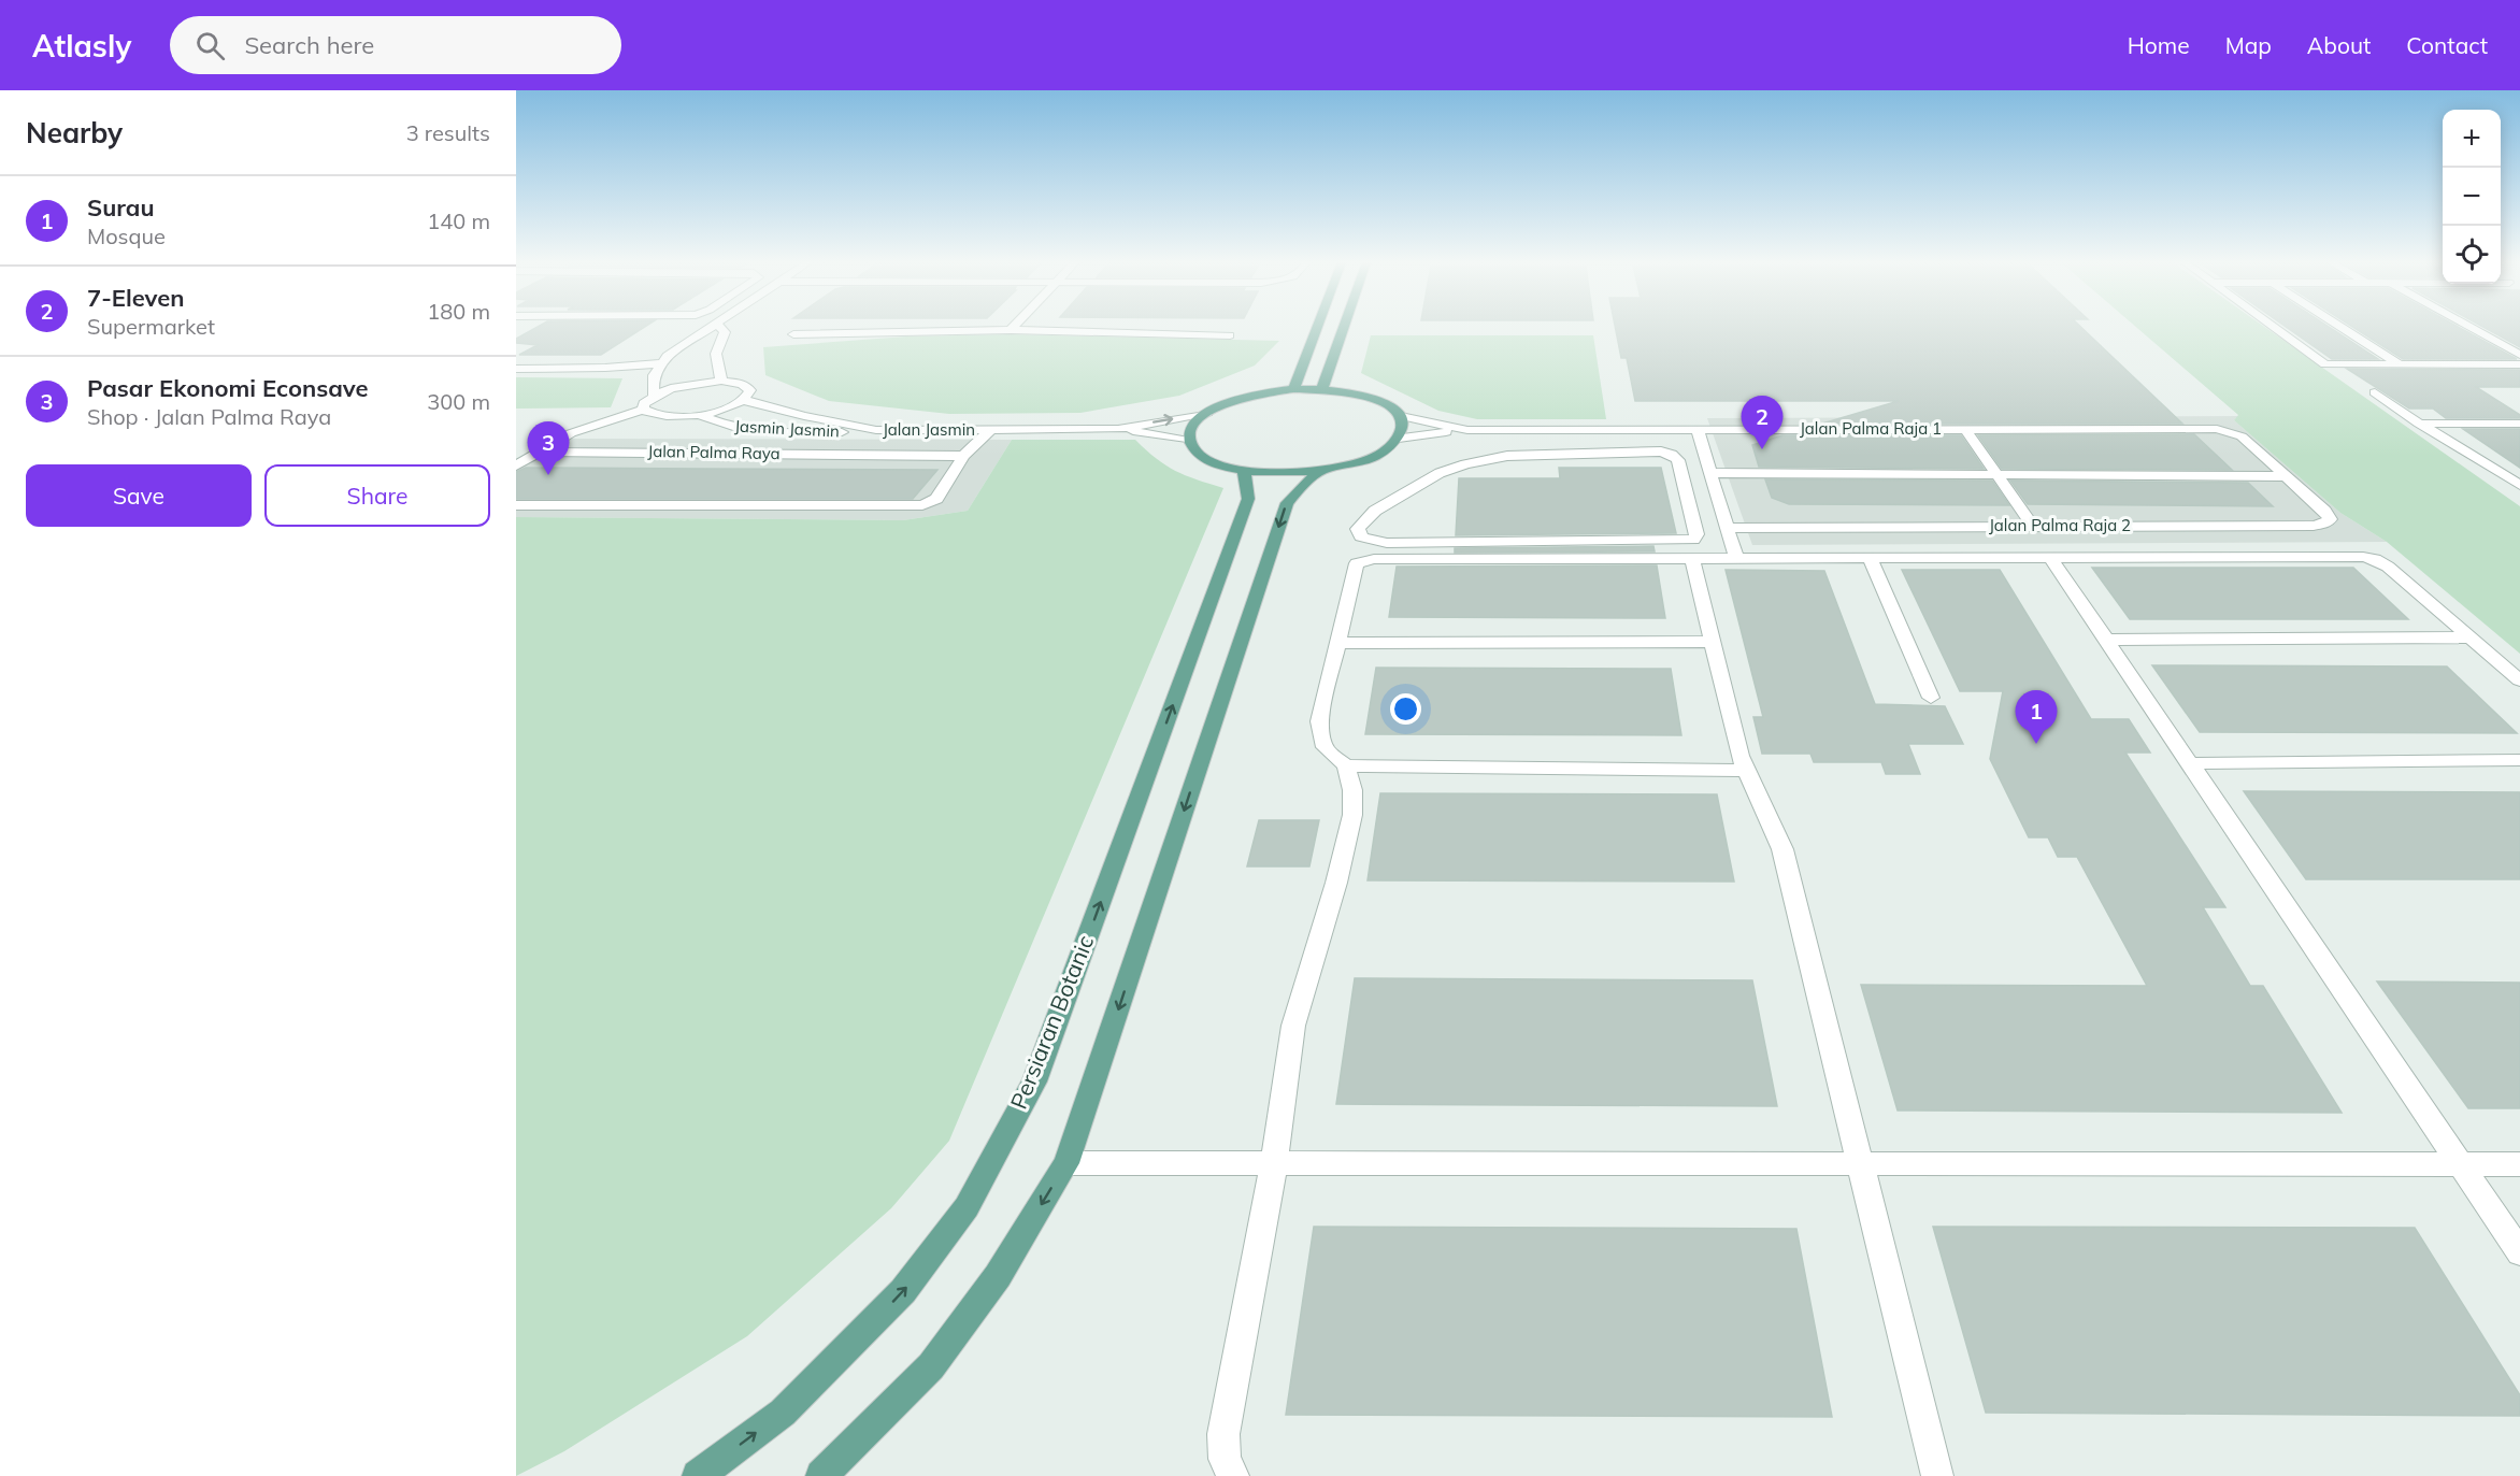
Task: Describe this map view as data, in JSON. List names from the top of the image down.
{
  "streets": {
    "main road": ["Persiaran Botanic"],
    "street": [
      "Jasmin Jasmin",
      "Jalan Palma Raja 1",
      "Jalan Jasmin",
      "Jalan Palma Raya",
      "Jalan Palma Raja 2"
    ]
  },
  "crossings": [
    ["Jasmin Jasmin", "Jalan Jasmin"],
    ["Jalan Palma Raja 1", "Jalan Palma Raja 2"]
  ],
  "page": {
    "header": "Atlasly",
    "search": "Search here",
    "nav": [
      "Home",
      "Map",
      "About",
      "Contact"
    ],
    "heading": ["Nearby", "3 results"],
    "map_buttons": ["+", "−"],
    "list": [
      {
        "mark": "1",
        "name": "Surau",
        "note": "Mosque",
        "value": "140 m"
      },
      {
        "mark": "2",
        "name": "7-Eleven",
        "note": "Supermarket",
        "value": "180 m"
      },
      {
        "mark": "3",
        "name": "Pasar Ekonomi Econsave",
        "note": "Shop · Jalan Palma Raya",
        "value": "300 m"
      }
    ],
    "pins": ["2", "3", "1"],
    "buttons": ["Save", "Share"]
  }
}
